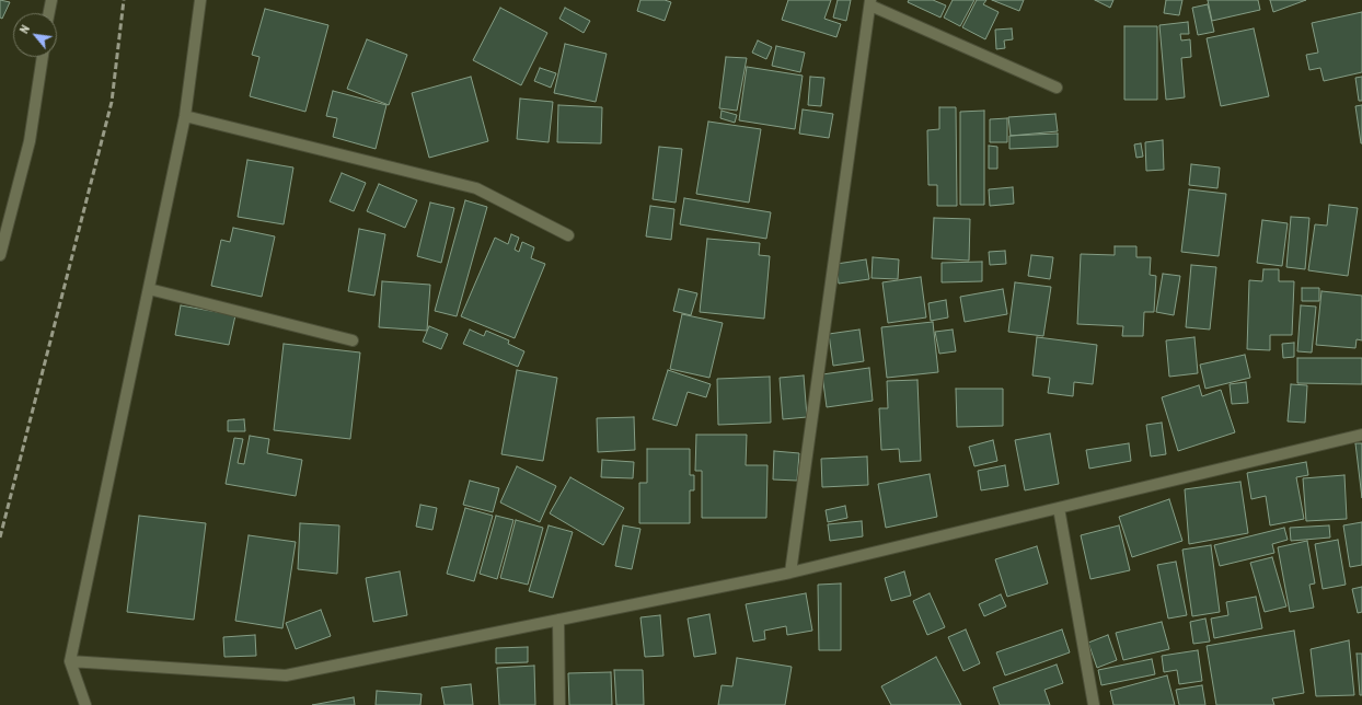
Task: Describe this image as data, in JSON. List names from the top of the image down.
{
  "north": "top left"
}
